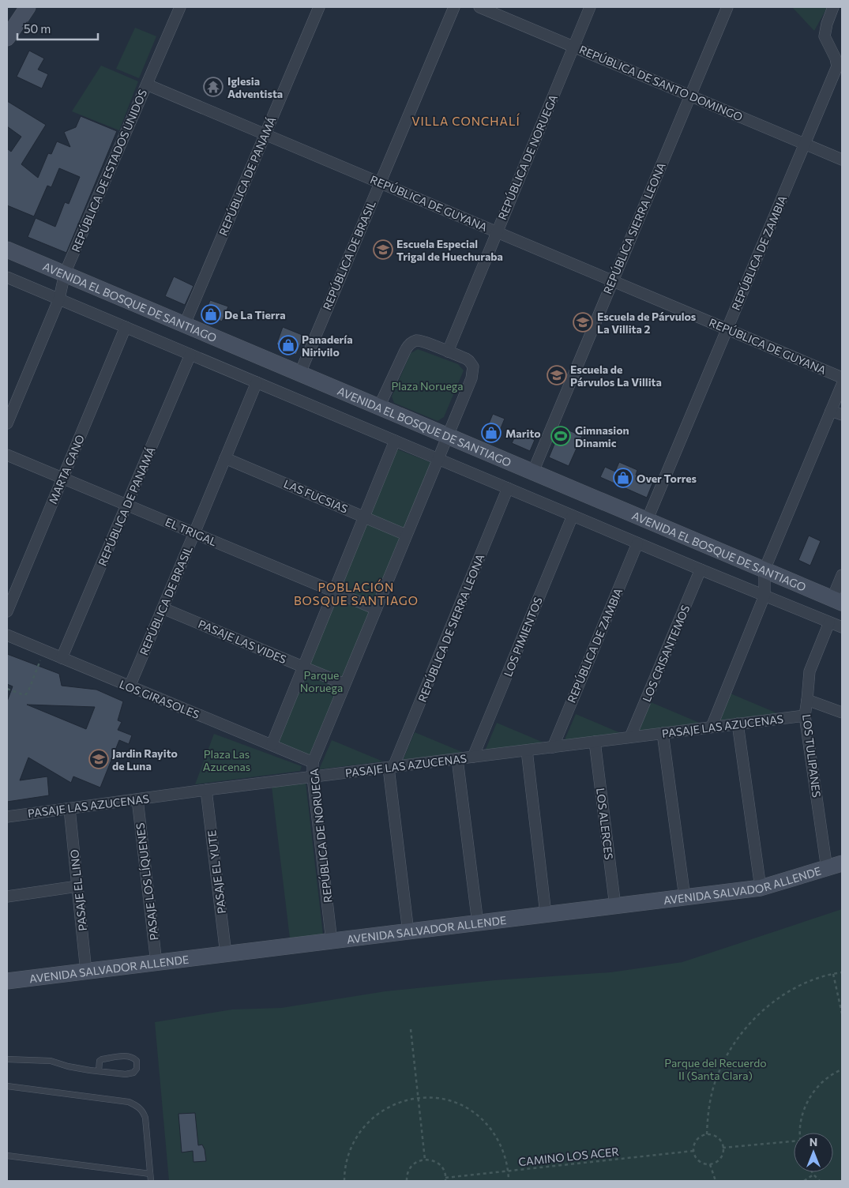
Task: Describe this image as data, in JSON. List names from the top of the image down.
{
  "streets": {
    "main road": ["AVENIDA EL BOSQUE DE SANTIAGO", "AVENIDA SALVADOR ALLENDE"],
    "street": [
      "REPÚBLICA DE SANTO DOMINGO",
      "REPÚBLICA DE NORUEGA",
      "REPÚBLICA DE ESTADOS UNIDOS",
      "REPÚBLICA DE PANAMÁ",
      "REPÚBLICA DE GUYANA",
      "REPÚBLICA SIERRA LEONA",
      "REPÚBLICA DE ZAMBIA",
      "REPÚBLICA DE BRASIL",
      "MARTA CANO",
      "LAS FUCSIAS",
      "EL TRIGAL",
      "REPÚBLICA DE SIERRA LEONA",
      "LOS PIMIENTOS",
      "PASAJE LAS VIDES",
      "LOS CRISANTEMOS",
      "LOS GIRASOLES",
      "PASAJE LAS AZUCENAS",
      "LOS TULIPANES",
      "LOS ALERCES",
      "PASAJE EL YUTE",
      "PASAJE LOS LÍQUENES",
      "PASAJE EL LINO"
    ],
    "path": ["CAMINO LOS ACER"]
  },
  "crossings": [
    ["REPÚBLICA DE SANTO DOMINGO", "REPÚBLICA DE NORUEGA"],
    ["REPÚBLICA DE SANTO DOMINGO", "REPÚBLICA SIERRA LEONA"],
    ["REPÚBLICA DE SANTO DOMINGO", "REPÚBLICA DE ZAMBIA"],
    ["REPÚBLICA DE NORUEGA", "REPÚBLICA DE GUYANA"],
    ["REPÚBLICA DE NORUEGA", "AVENIDA EL BOSQUE DE SANTIAGO"],
    ["REPÚBLICA DE NORUEGA", "LAS FUCSIAS"],
    ["REPÚBLICA DE NORUEGA", "EL TRIGAL"],
    ["REPÚBLICA DE NORUEGA", "PASAJE LAS VIDES"],
    ["REPÚBLICA DE NORUEGA", "LOS GIRASOLES"],
    ["REPÚBLICA DE NORUEGA", "PASAJE LAS AZUCENAS"],
    ["REPÚBLICA DE NORUEGA", "AVENIDA SALVADOR ALLENDE"],
    ["REPÚBLICA DE ESTADOS UNIDOS", "REPÚBLICA DE GUYANA"],
    ["REPÚBLICA DE ESTADOS UNIDOS", "AVENIDA EL BOSQUE DE SANTIAGO"],
    ["REPÚBLICA DE PANAMÁ", "REPÚBLICA DE GUYANA"],
    ["REPÚBLICA DE PANAMÁ", "AVENIDA EL BOSQUE DE SANTIAGO"],
    ["REPÚBLICA DE PANAMÁ", "EL TRIGAL"],
    ["REPÚBLICA DE PANAMÁ", "LOS GIRASOLES"],
    ["REPÚBLICA DE GUYANA", "REPÚBLICA SIERRA LEONA"],
    ["REPÚBLICA DE GUYANA", "REPÚBLICA DE ZAMBIA"],
    ["REPÚBLICA DE GUYANA", "REPÚBLICA DE BRASIL"],
    ["REPÚBLICA SIERRA LEONA", "AVENIDA EL BOSQUE DE SANTIAGO"],
    ["REPÚBLICA DE ZAMBIA", "AVENIDA EL BOSQUE DE SANTIAGO"],
    ["REPÚBLICA DE ZAMBIA", "PASAJE LAS AZUCENAS"],
    ["REPÚBLICA DE BRASIL", "AVENIDA EL BOSQUE DE SANTIAGO"],
    ["REPÚBLICA DE BRASIL", "LAS FUCSIAS"],
    ["REPÚBLICA DE BRASIL", "EL TRIGAL"],
    ["REPÚBLICA DE BRASIL", "PASAJE LAS VIDES"],
    ["REPÚBLICA DE BRASIL", "LOS GIRASOLES"],
    ["MARTA CANO", "EL TRIGAL"],
    ["REPÚBLICA DE SIERRA LEONA", "PASAJE LAS AZUCENAS"],
    ["REPÚBLICA DE SIERRA LEONA", "AVENIDA SALVADOR ALLENDE"],
    ["LOS PIMIENTOS", "PASAJE LAS AZUCENAS"],
    ["LOS CRISANTEMOS", "PASAJE LAS AZUCENAS"],
    ["PASAJE LAS AZUCENAS", "LOS TULIPANES"],
    ["PASAJE LAS AZUCENAS", "LOS ALERCES"],
    ["PASAJE LAS AZUCENAS", "PASAJE EL YUTE"],
    ["PASAJE LAS AZUCENAS", "PASAJE LOS LÍQUENES"],
    ["PASAJE LAS AZUCENAS", "PASAJE EL LINO"],
    ["LOS TULIPANES", "AVENIDA SALVADOR ALLENDE"],
    ["LOS ALERCES", "AVENIDA SALVADOR ALLENDE"],
    ["PASAJE EL YUTE", "AVENIDA SALVADOR ALLENDE"],
    ["PASAJE LOS LÍQUENES", "AVENIDA SALVADOR ALLENDE"],
    ["AVENIDA SALVADOR ALLENDE", "PASAJE EL LINO"]
  ],
  "districts": ["VILLA CONCHALÍ", "POBLACIÓN BOSQUE SANTIAGO"],
  "parks": [
    "Plaza Noruega",
    "Parque Noruega",
    "Plaza Las Azucenas",
    "Parque del Recuerdo II (Santa Clara)"
  ],
  "places": {
    "temple": ["Iglesia Adventista"],
    "school or university": [
      "Escuela Especial Trigal de Huechuraba",
      "Escuela de Párvulos La Villita 2",
      "Escuela de Párvulos La Villita",
      "Jardin Rayito de Luna"
    ],
    "shop": [
      "De La Tierra",
      "Panadería Nirivilo",
      "Marito",
      "Over Torres"
    ],
    "sports": ["Gimnasion Dinamic"]
  },
  "scale_bar": "50 m",
  "north": "top"
}
